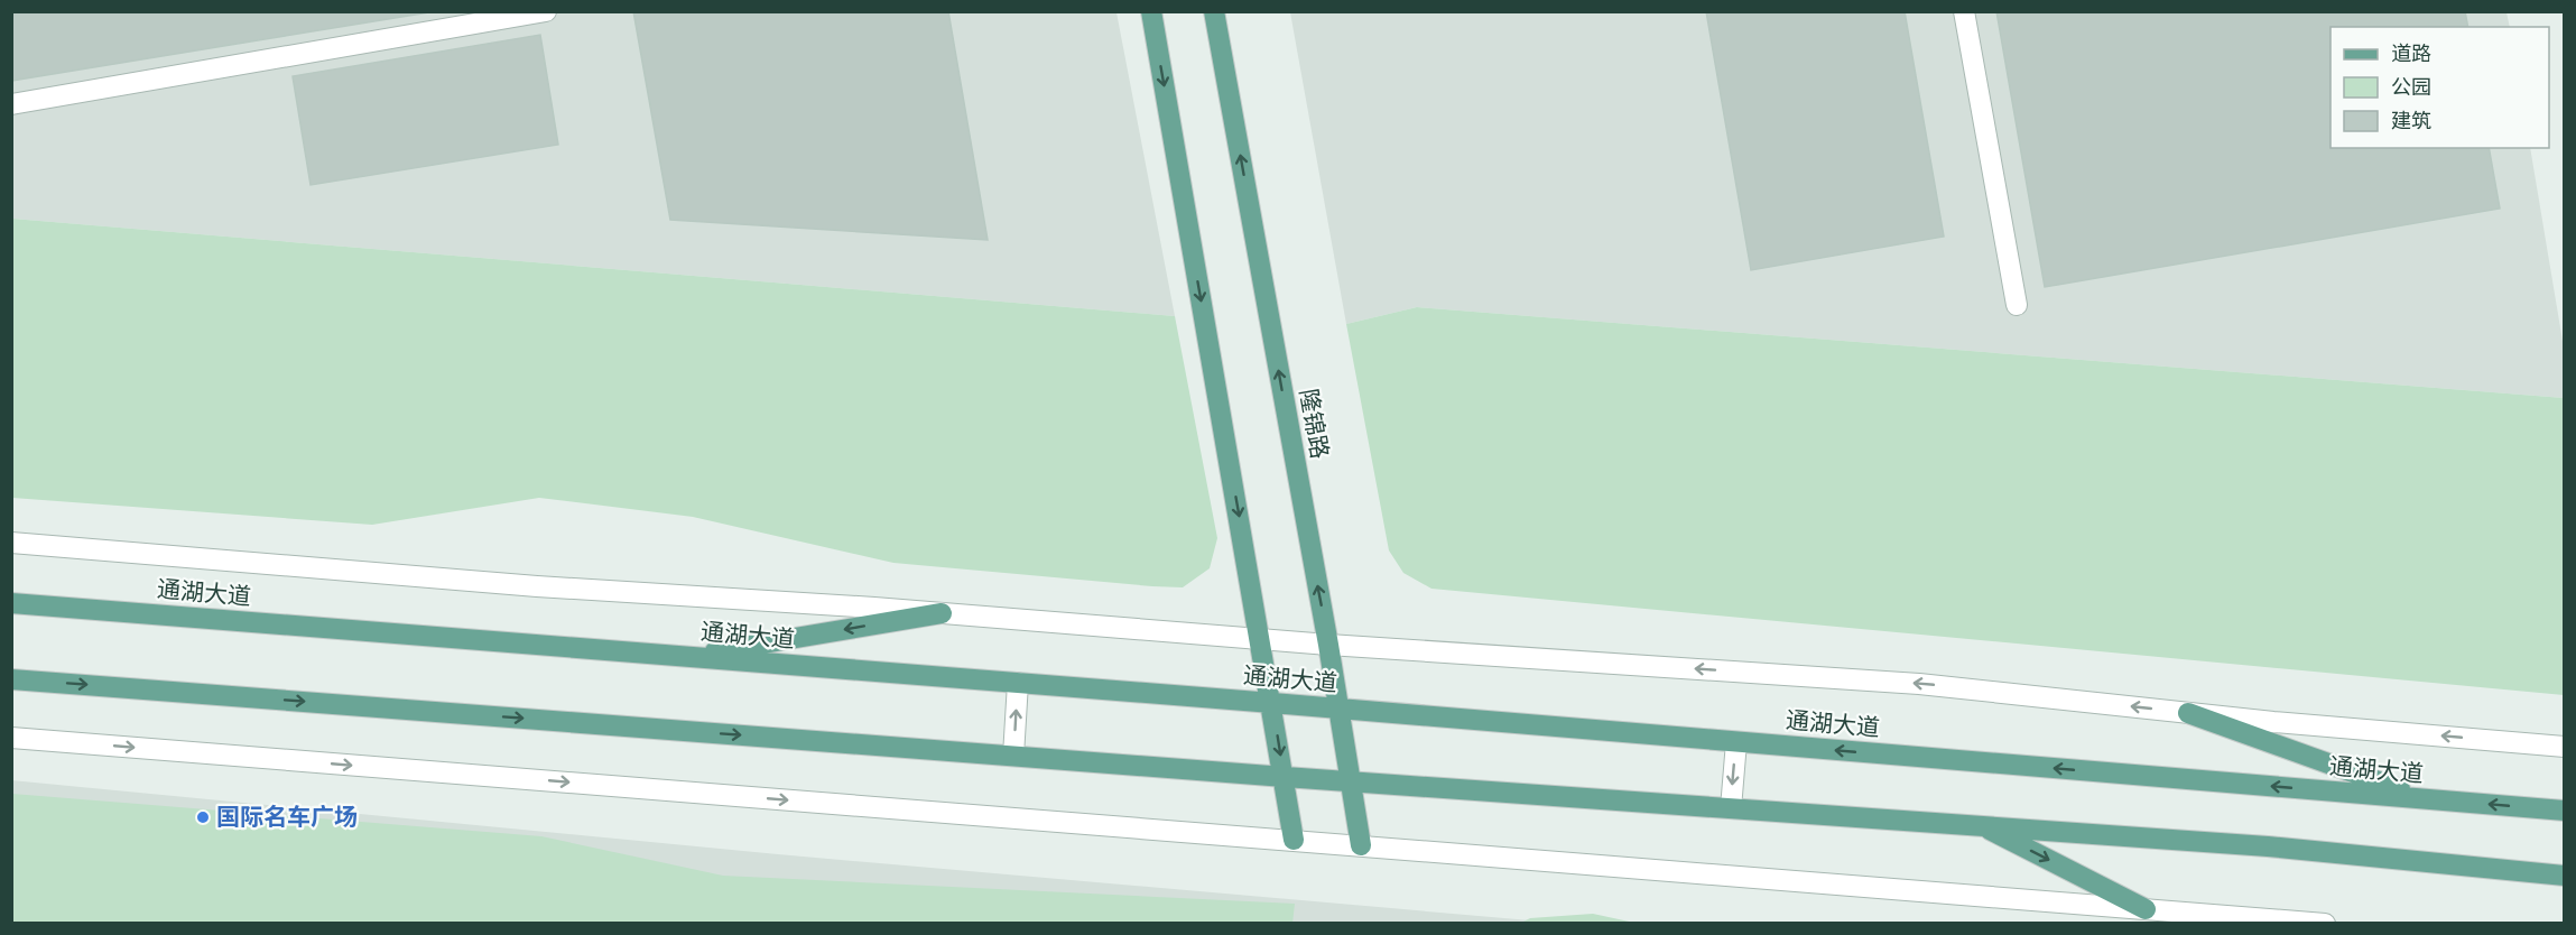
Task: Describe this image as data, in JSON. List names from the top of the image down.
{
  "streets": {
    "main road": ["隆锦路", "通湖大道"]
  },
  "crossings": [
    ["隆锦路", "通湖大道"]
  ],
  "places": ["国际名车广场"],
  "legend": ["道路", "公园", "建筑"]
}
